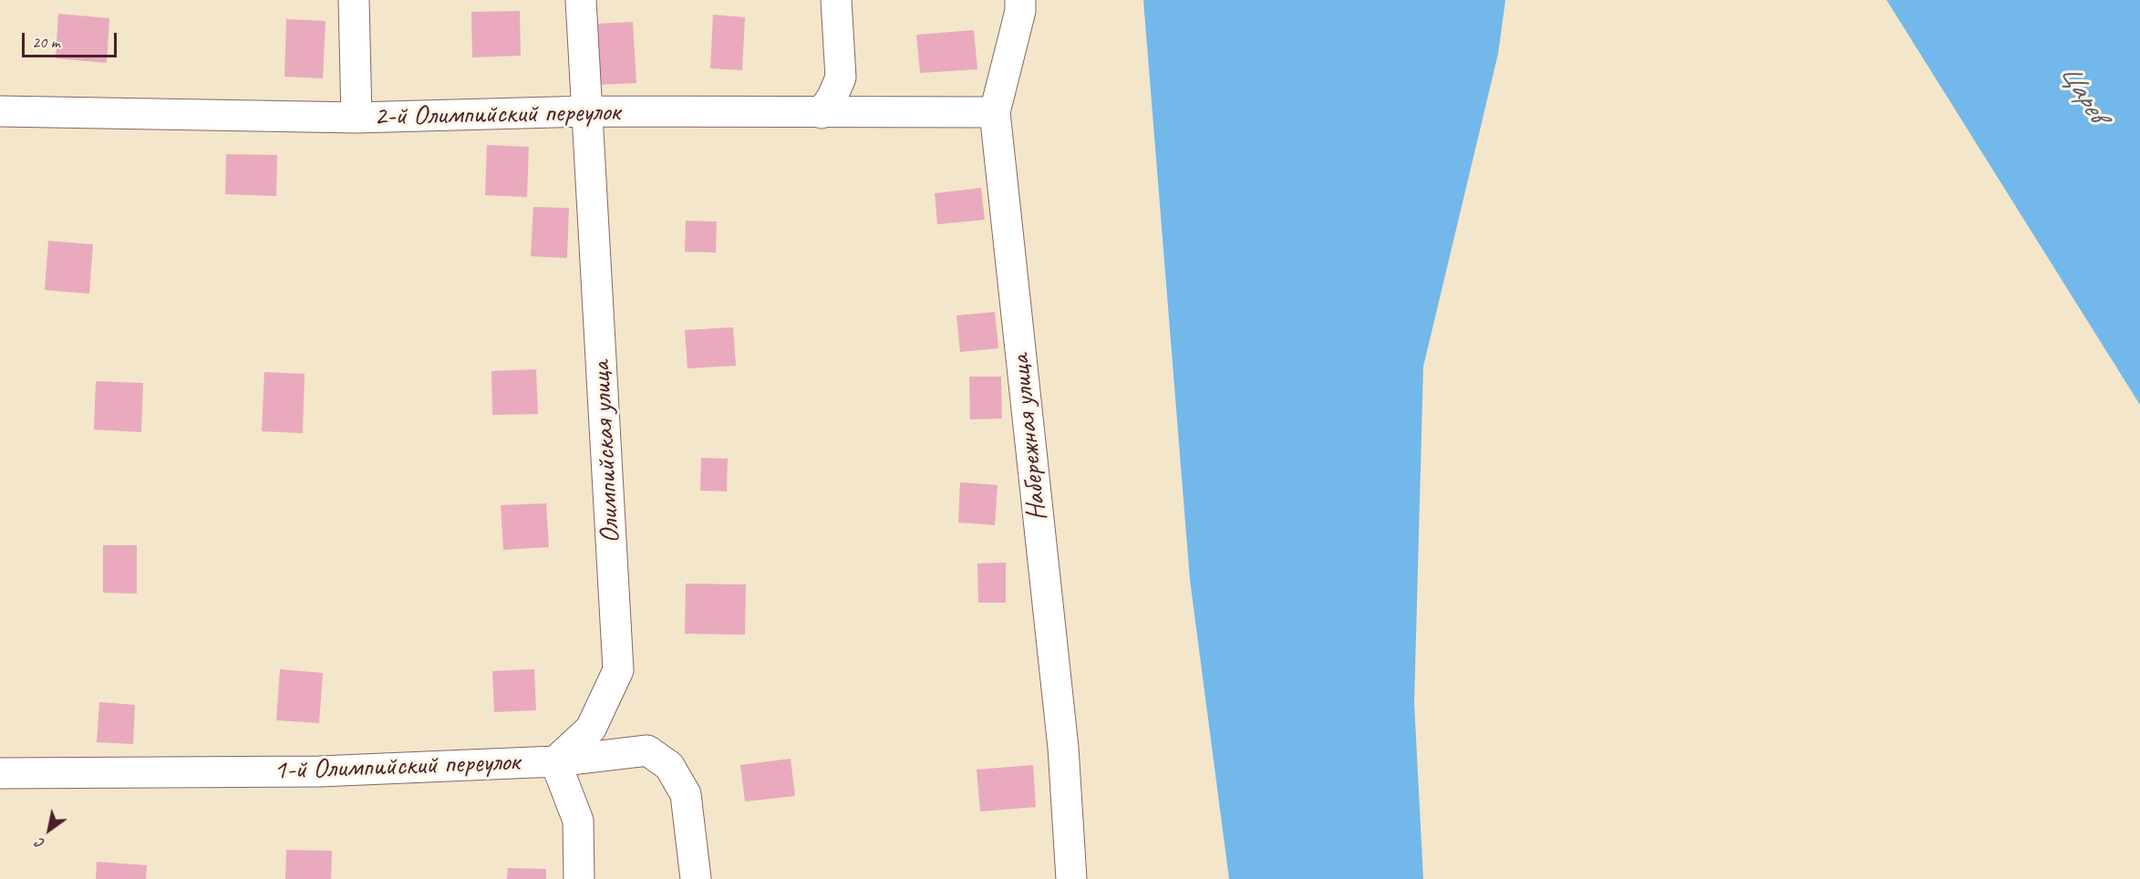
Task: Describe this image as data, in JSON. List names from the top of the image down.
{
  "streets": {
    "street": [
      "2-й Олимпийский переулок",
      "Набережная улица",
      "Олимпийская улица",
      "1-й Олимпийский переулок"
    ]
  },
  "crossings": [
    ["2-й Олимпийский переулок", "Набережная улица"],
    ["2-й Олимпийский переулок", "Олимпийская улица"],
    ["Олимпийская улица", "1-й Олимпийский переулок"]
  ],
  "water": ["Царев"],
  "scale_bar": "20 m",
  "north": "bottom left"
}
